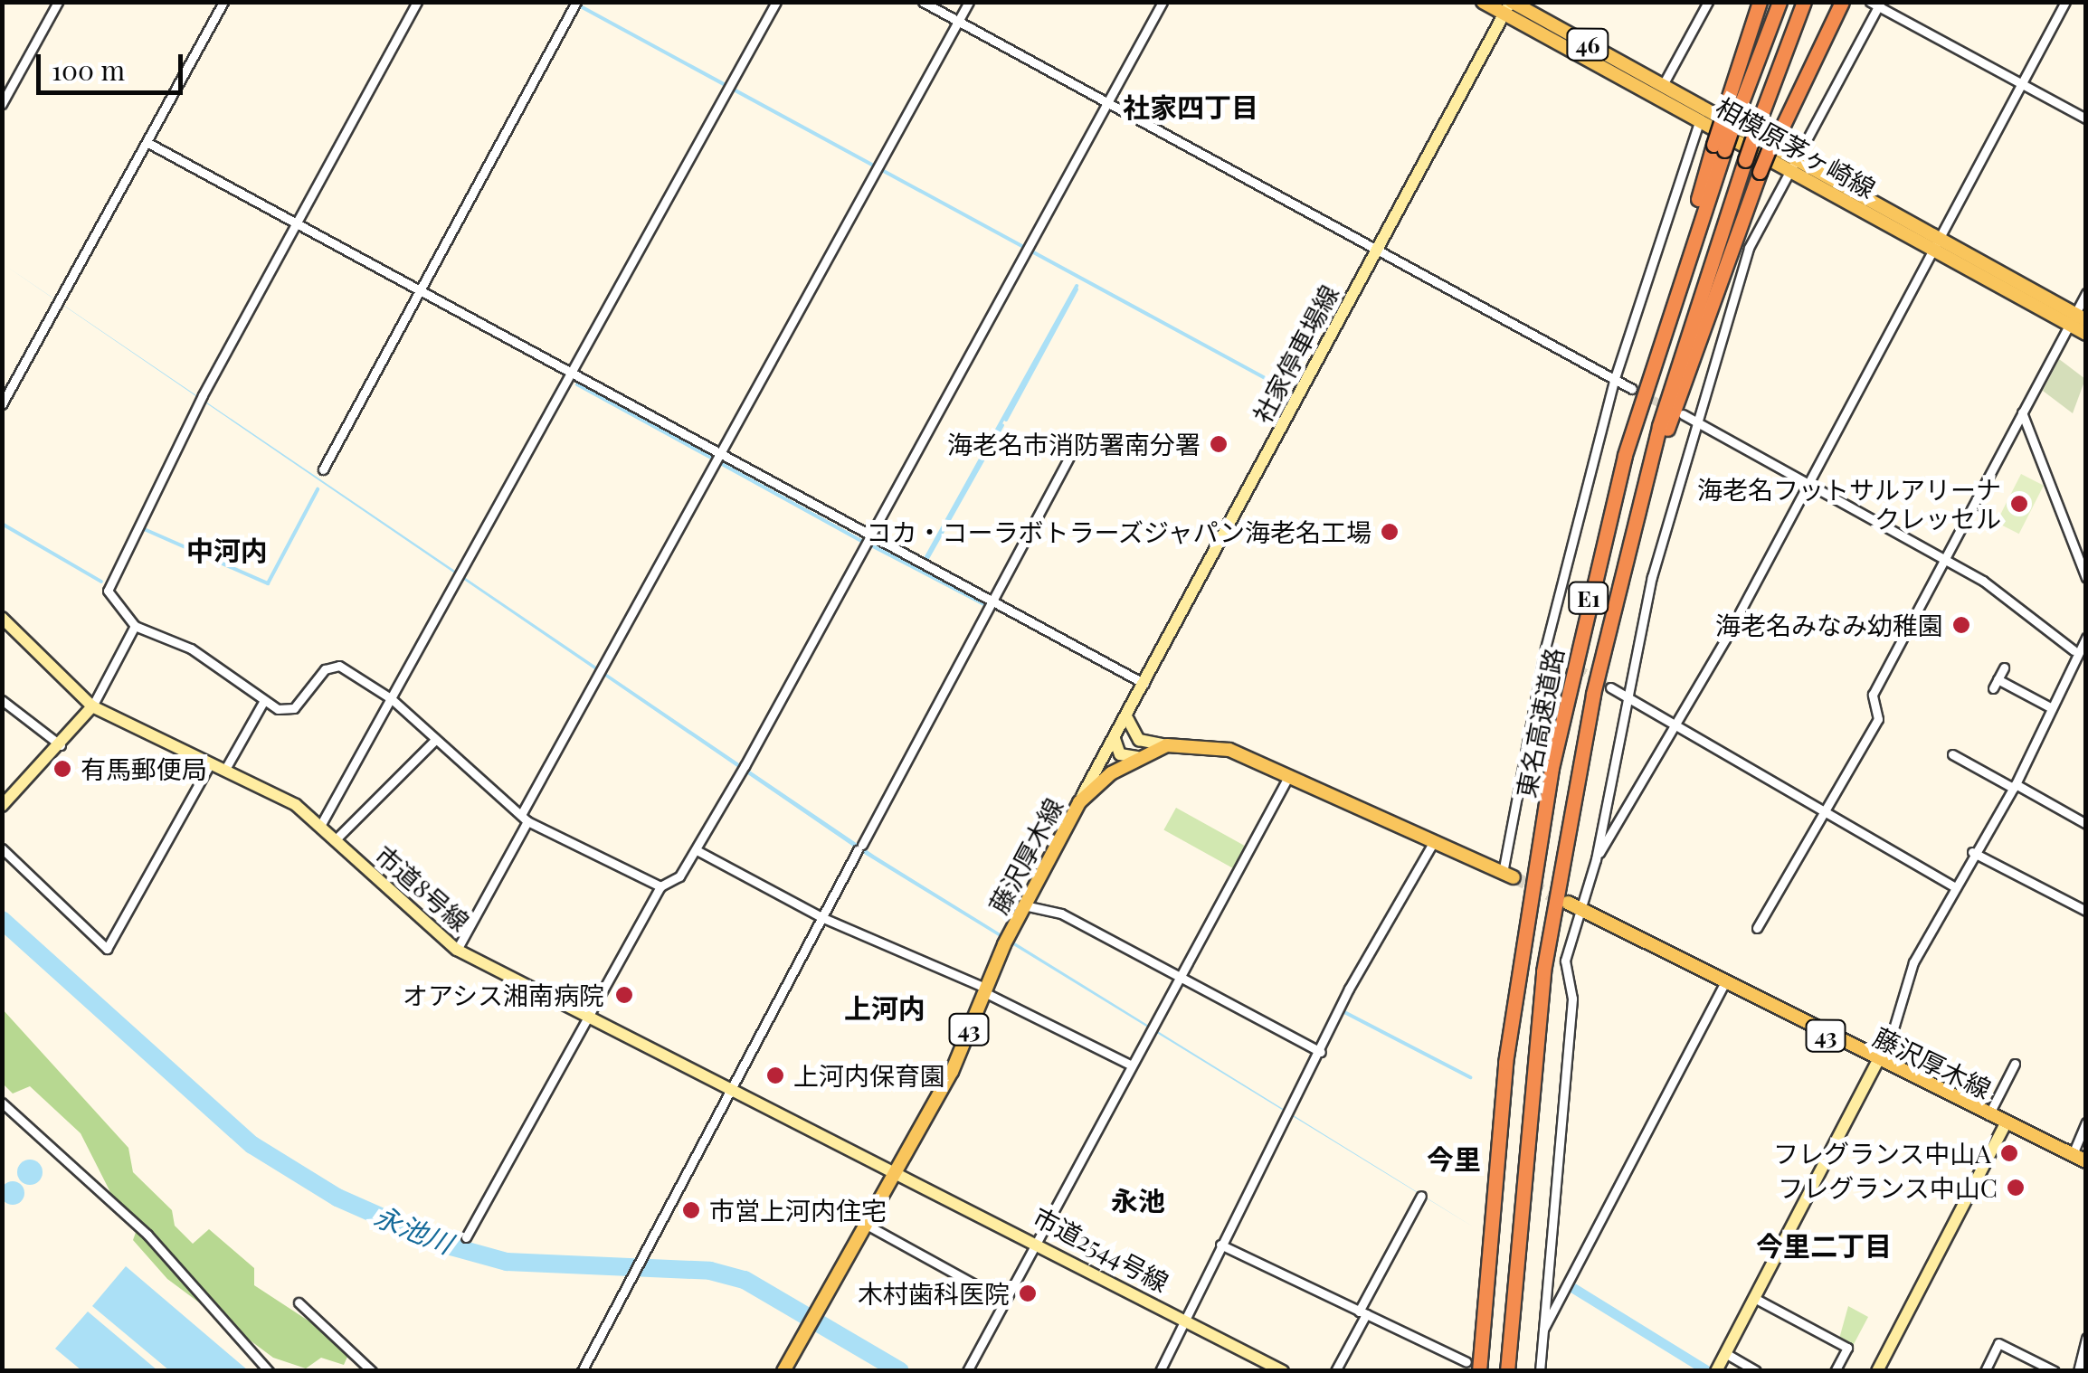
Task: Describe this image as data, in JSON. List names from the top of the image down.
{
  "streets": {
    "highway": ["E1", "東名高速道路"],
    "main road": [
      "46",
      "相模原茅ヶ崎線",
      "藤沢厚木線",
      "43"
    ],
    "street": ["社家停車場線", "市道8号線", "市道2544号線"]
  },
  "crossings": [
    ["相模原茅ヶ崎線", "社家停車場線"],
    ["社家停車場線", "藤沢厚木線"],
    ["東名高速道路", "藤沢厚木線"],
    ["藤沢厚木線", "市道8号線"],
    ["藤沢厚木線", "市道2544号線"],
    ["市道8号線", "市道2544号線"]
  ],
  "districts": [
    "社家四丁目",
    "中河内",
    "上河内",
    "今里",
    "永池",
    "今里二丁目"
  ],
  "water": ["永池川"],
  "places": [
    "海老名市消防署南分署",
    "海老名フットサルアリーナ クレッセル",
    "コカ・コーラボトラーズジャパン海老名工場",
    "海老名みなみ幼稚園",
    "有馬郵便局",
    "オアシス湘南病院",
    "上河内保育園",
    "フレグランス中山A",
    "フレグランス中山C",
    "市営上河内住宅",
    "木村歯科医院"
  ],
  "scale_bar": "100 m"
}
